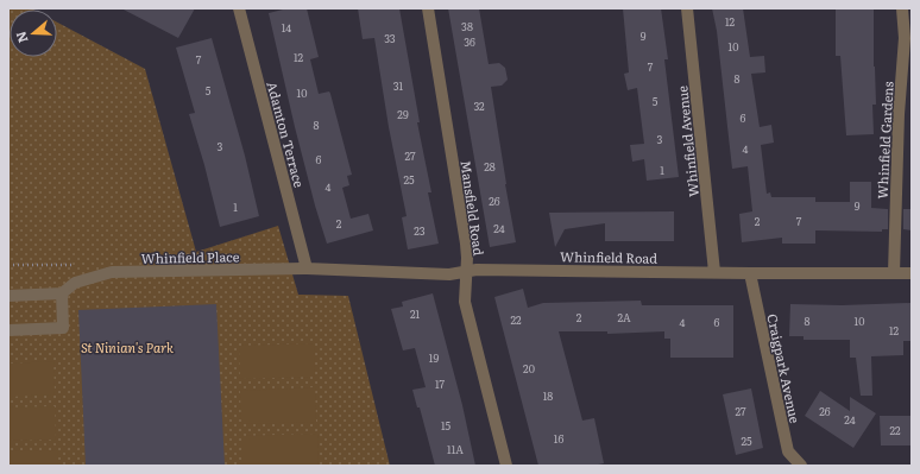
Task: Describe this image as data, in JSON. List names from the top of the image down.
{
  "streets": {
    "street": [
      "Adamton Terrace",
      "Whinfield Gardens",
      "Whinfield Avenue",
      "Mansfield Road",
      "Whinfield Place",
      "Whinfield Road",
      "Craigpark Avenue"
    ]
  },
  "crossings": [
    ["Adamton Terrace", "Whinfield Place"],
    ["Adamton Terrace", "Whinfield Road"],
    ["Whinfield Gardens", "Whinfield Road"],
    ["Whinfield Avenue", "Whinfield Road"],
    ["Mansfield Road", "Whinfield Road"],
    ["Whinfield Place", "Whinfield Road"],
    ["Whinfield Road", "Craigpark Avenue"]
  ],
  "parks": ["St Ninian's Park"],
  "house_numbers": [
    "12",
    "38",
    "14",
    "9",
    "33",
    "36",
    "10",
    "12",
    "7",
    "7",
    "8",
    "31",
    "5",
    "10",
    "5",
    "32",
    "29",
    "6",
    "8",
    "3",
    "3",
    "4",
    "27",
    "6",
    "28",
    "1",
    "25",
    "4",
    "26",
    "9",
    "1",
    "2",
    "7",
    "2",
    "24",
    "23",
    "21",
    "2",
    "2A",
    "22",
    "8",
    "10",
    "4",
    "6",
    "12",
    "19",
    "20",
    "17",
    "18",
    "27",
    "26",
    "24",
    "15",
    "22",
    "16",
    "25",
    "11A"
  ],
  "north": "left"
}
